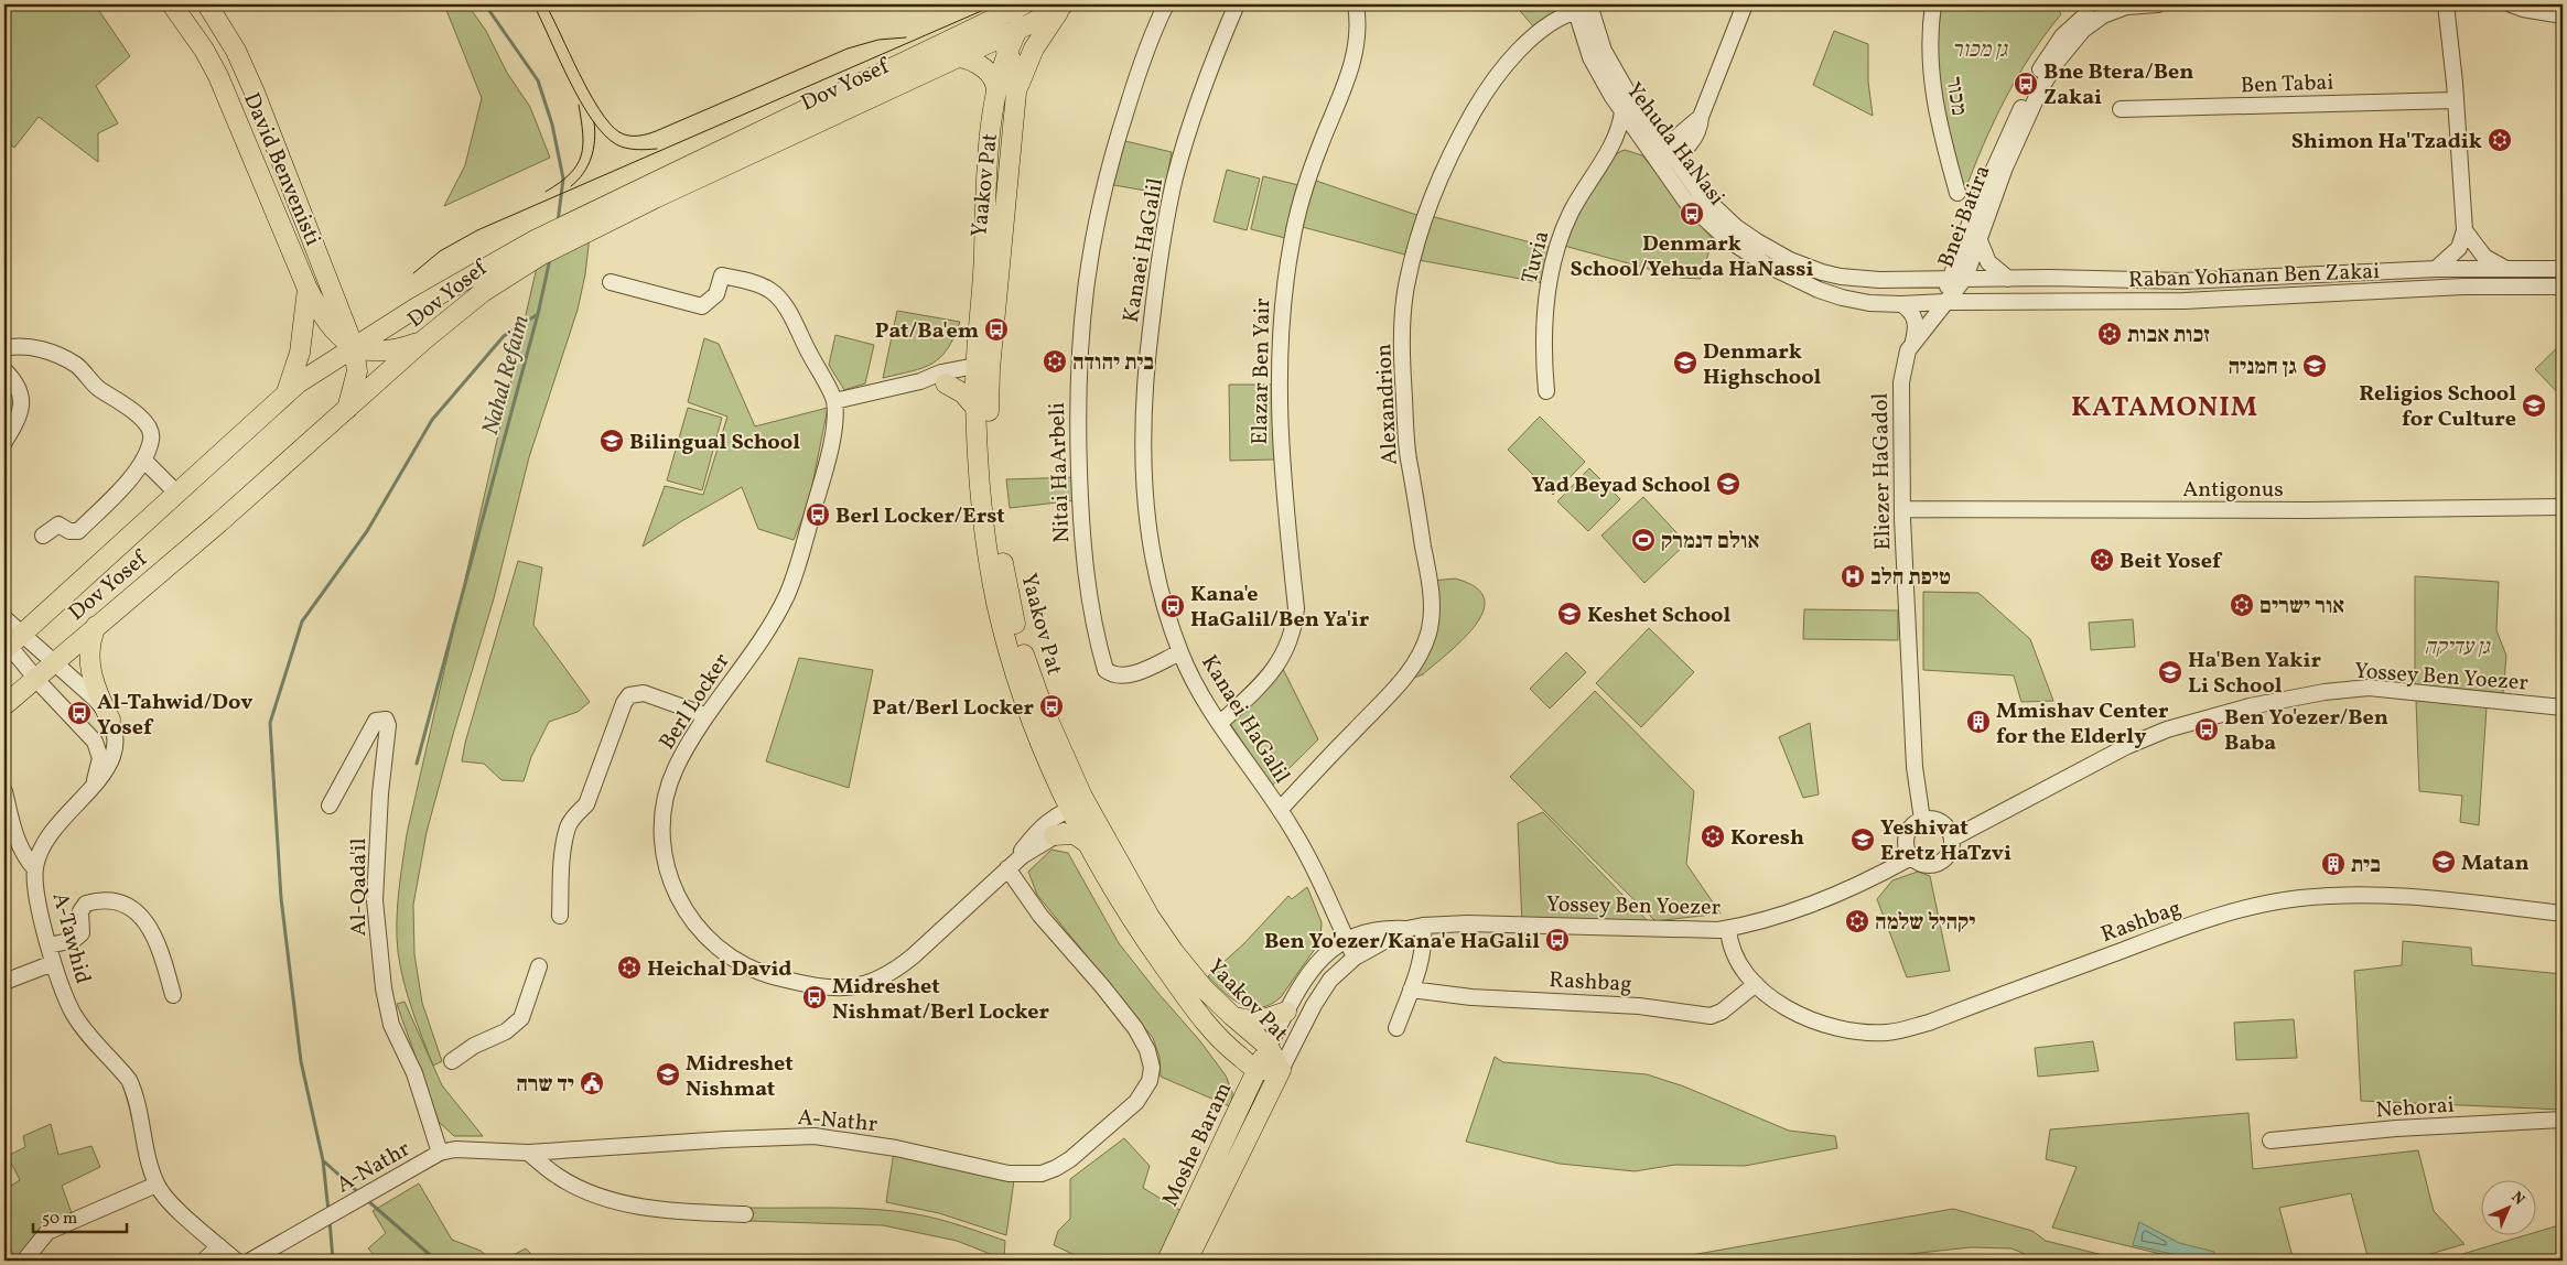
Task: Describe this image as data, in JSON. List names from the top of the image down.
{
  "streets": {
    "main road": [
      "Dov Yosef",
      "David Benvenisti",
      "Yaakov Pat",
      "Moshe Baram"
    ],
    "street": [
      "Ben Tabai",
      "מכור",
      "Yehuda HaNasi",
      "Bnei Batira",
      "Kanaei HaGalil",
      "Tuvia",
      "Raban Yohanan Ben Zakai",
      "Elazar Ben Yair",
      "Alexandrion",
      "Eliezer HaGadol",
      "Nitai HaArbeli",
      "Antigonus",
      "Yossey Ben Yoezer",
      "Berl Locker",
      "Al-Qada'il",
      "Rashbag",
      "A-Tawhid",
      "Nehorai",
      "A-Nathr"
    ]
  },
  "crossings": [
    ["Dov Yosef", "David Benvenisti"],
    ["Dov Yosef", "Yaakov Pat"],
    ["Dov Yosef", "A-Tawhid"],
    ["Yehuda HaNasi", "Bnei Batira"],
    ["Yehuda HaNasi", "Tuvia"],
    ["Yehuda HaNasi", "Raban Yohanan Ben Zakai"],
    ["Yehuda HaNasi", "Alexandrion"],
    ["Yehuda HaNasi", "Eliezer HaGadol"],
    ["Yaakov Pat", "Yossey Ben Yoezer"],
    ["Yaakov Pat", "Berl Locker"],
    ["Yaakov Pat", "Moshe Baram"],
    ["Bnei Batira", "Raban Yohanan Ben Zakai"],
    ["Bnei Batira", "Eliezer HaGadol"],
    ["Kanaei HaGalil", "Elazar Ben Yair"],
    ["Kanaei HaGalil", "Alexandrion"],
    ["Kanaei HaGalil", "Nitai HaArbeli"],
    ["Kanaei HaGalil", "Yossey Ben Yoezer"],
    ["Raban Yohanan Ben Zakai", "Eliezer HaGadol"],
    ["Eliezer HaGadol", "Antigonus"],
    ["Eliezer HaGadol", "Yossey Ben Yoezer"],
    ["Yossey Ben Yoezer", "Rashbag"],
    ["Yossey Ben Yoezer", "Moshe Baram"],
    ["Berl Locker", "A-Nathr"],
    ["Al-Qada'il", "A-Nathr"]
  ],
  "districts": ["KATAMONIM"],
  "water": ["Nahal Refaim"],
  "parks": ["גן מכור", "גן עדיקה"],
  "places": {
    "bus stop": [
      "Bne Btera/Ben Zakai",
      "Denmark School/Yehuda HaNassi",
      "Pat/Ba'em",
      "Berl Locker/Erst",
      "Kana'e HaGalil/Ben Ya'ir",
      "Pat/Berl Locker",
      "Al-Tahwid/Dov Yosef",
      "Ben Yo'ezer/Ben Baba",
      "Ben Yo'ezer/Kana'e HaGalil",
      "Midreshet Nishmat/Berl Locker"
    ],
    "synagogue": [
      "Shimon Ha'Tzadik",
      "זכות אבות",
      "בית יהודה",
      "Beit Yosef",
      "אור ישרים",
      "Koresh",
      "יקהיל שלמה",
      "Heichal David"
    ],
    "school or university": [
      "Denmark Highschool",
      "גן חמניה",
      "Religios School for Culture",
      "Bilingual School",
      "Yad Beyad School",
      "Keshet School",
      "Ha'Ben Yakir Li School",
      "Yeshivat Eretz HaTzvi",
      "Matan",
      "Midreshet Nishmat"
    ],
    "sports": ["אולם דנמרק"],
    "hospital": ["טיפת חלב"],
    "building": ["Mmishav Center for the Elderly", "בית"],
    "public building": ["יד שרה"]
  },
  "scale_bar": "50 m",
  "north": "top right"
}
